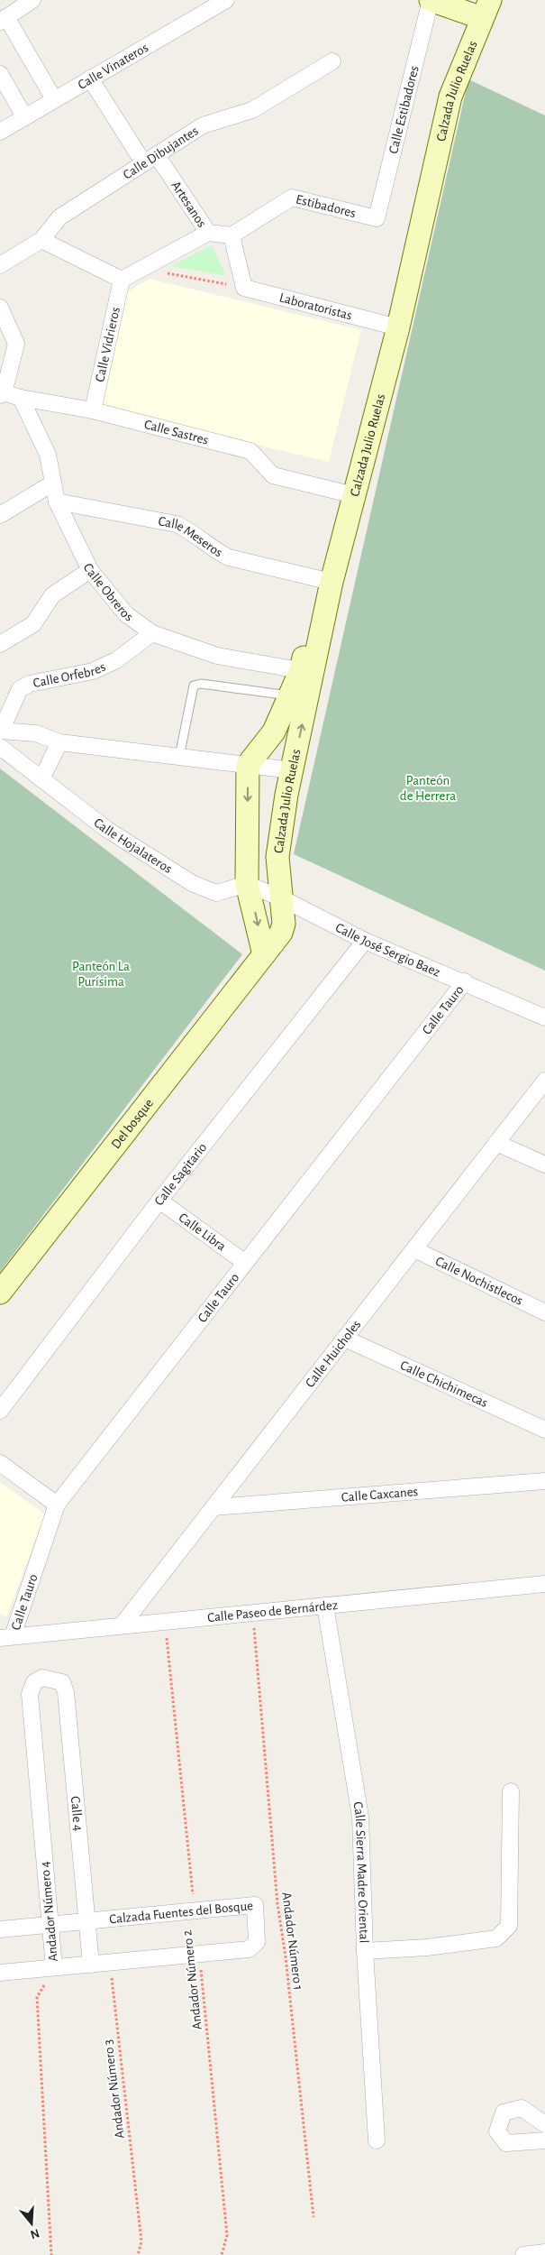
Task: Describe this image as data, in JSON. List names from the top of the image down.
{
  "streets": {
    "main road": ["Calzada Julio Ruelas", "Del bosque"],
    "street": [
      "Calle Vinateros",
      "Calle Estibadores",
      "Calle Dibujantes",
      "Artesanos",
      "Estibadores",
      "Laboratoristas",
      "Calle Vidrieros",
      "Calle Sastres",
      "Calle Meseros",
      "Calle Obreros",
      "Calle Orfebres",
      "Calle Hojalateros",
      "Calle José Sergio Baez",
      "Calle Tauro",
      "Calle Sagitario",
      "Calle Libra",
      "Calle Nochistlecos",
      "Calle Huicholes",
      "Calle Chichimecas",
      "Calle Caxcanes",
      "Calle Paseo de Bernárdez",
      "Calle 4",
      "Calle Sierra Madre Oriental",
      "Andador Número 4",
      "Calzada Fuentes del Bosque"
    ],
    "path": ["Andador Número 1", "Andador Número 2", "Andador Número 3"]
  },
  "crossings": [
    ["Calzada Julio Ruelas", "Laboratoristas"],
    ["Calzada Julio Ruelas", "Calle Sastres"],
    ["Calzada Julio Ruelas", "Calle Meseros"],
    ["Calzada Julio Ruelas", "Calle Obreros"],
    ["Calzada Julio Ruelas", "Calle José Sergio Baez"],
    ["Calzada Julio Ruelas", "Del bosque"],
    ["Calle Estibadores", "Estibadores"],
    ["Calle Dibujantes", "Artesanos"],
    ["Artesanos", "Estibadores"],
    ["Calle Vidrieros", "Calle Sastres"],
    ["Calle Sastres", "Calle Obreros"],
    ["Calle Meseros", "Calle Obreros"],
    ["Calle Obreros", "Calle Orfebres"],
    ["Calle José Sergio Baez", "Calle Tauro"],
    ["Calle José Sergio Baez", "Del bosque"],
    ["Calle José Sergio Baez", "Calle Sagitario"],
    ["Calle Tauro", "Calle Libra"],
    ["Calle Tauro", "Calle Paseo de Bernárdez"],
    ["Calle Sagitario", "Calle Libra"],
    ["Calle Nochistlecos", "Calle Huicholes"],
    ["Calle Huicholes", "Calle Chichimecas"],
    ["Calle Huicholes", "Calle Caxcanes"],
    ["Calle Huicholes", "Calle Paseo de Bernárdez"],
    ["Calle Paseo de Bernárdez", "Calle Sierra Madre Oriental"],
    ["Calle Paseo de Bernárdez", "Andador Número 1"],
    ["Calle Paseo de Bernárdez", "Andador Número 2"],
    ["Calle 4", "Andador Número 4"],
    ["Calle 4", "Calzada Fuentes del Bosque"],
    ["Andador Número 4", "Calzada Fuentes del Bosque"],
    ["Calzada Fuentes del Bosque", "Andador Número 2"],
    ["Calzada Fuentes del Bosque", "Andador Número 3"]
  ],
  "parks": ["Panteón de Herrera", "Panteón La Purísima"],
  "north": "bottom"
}
